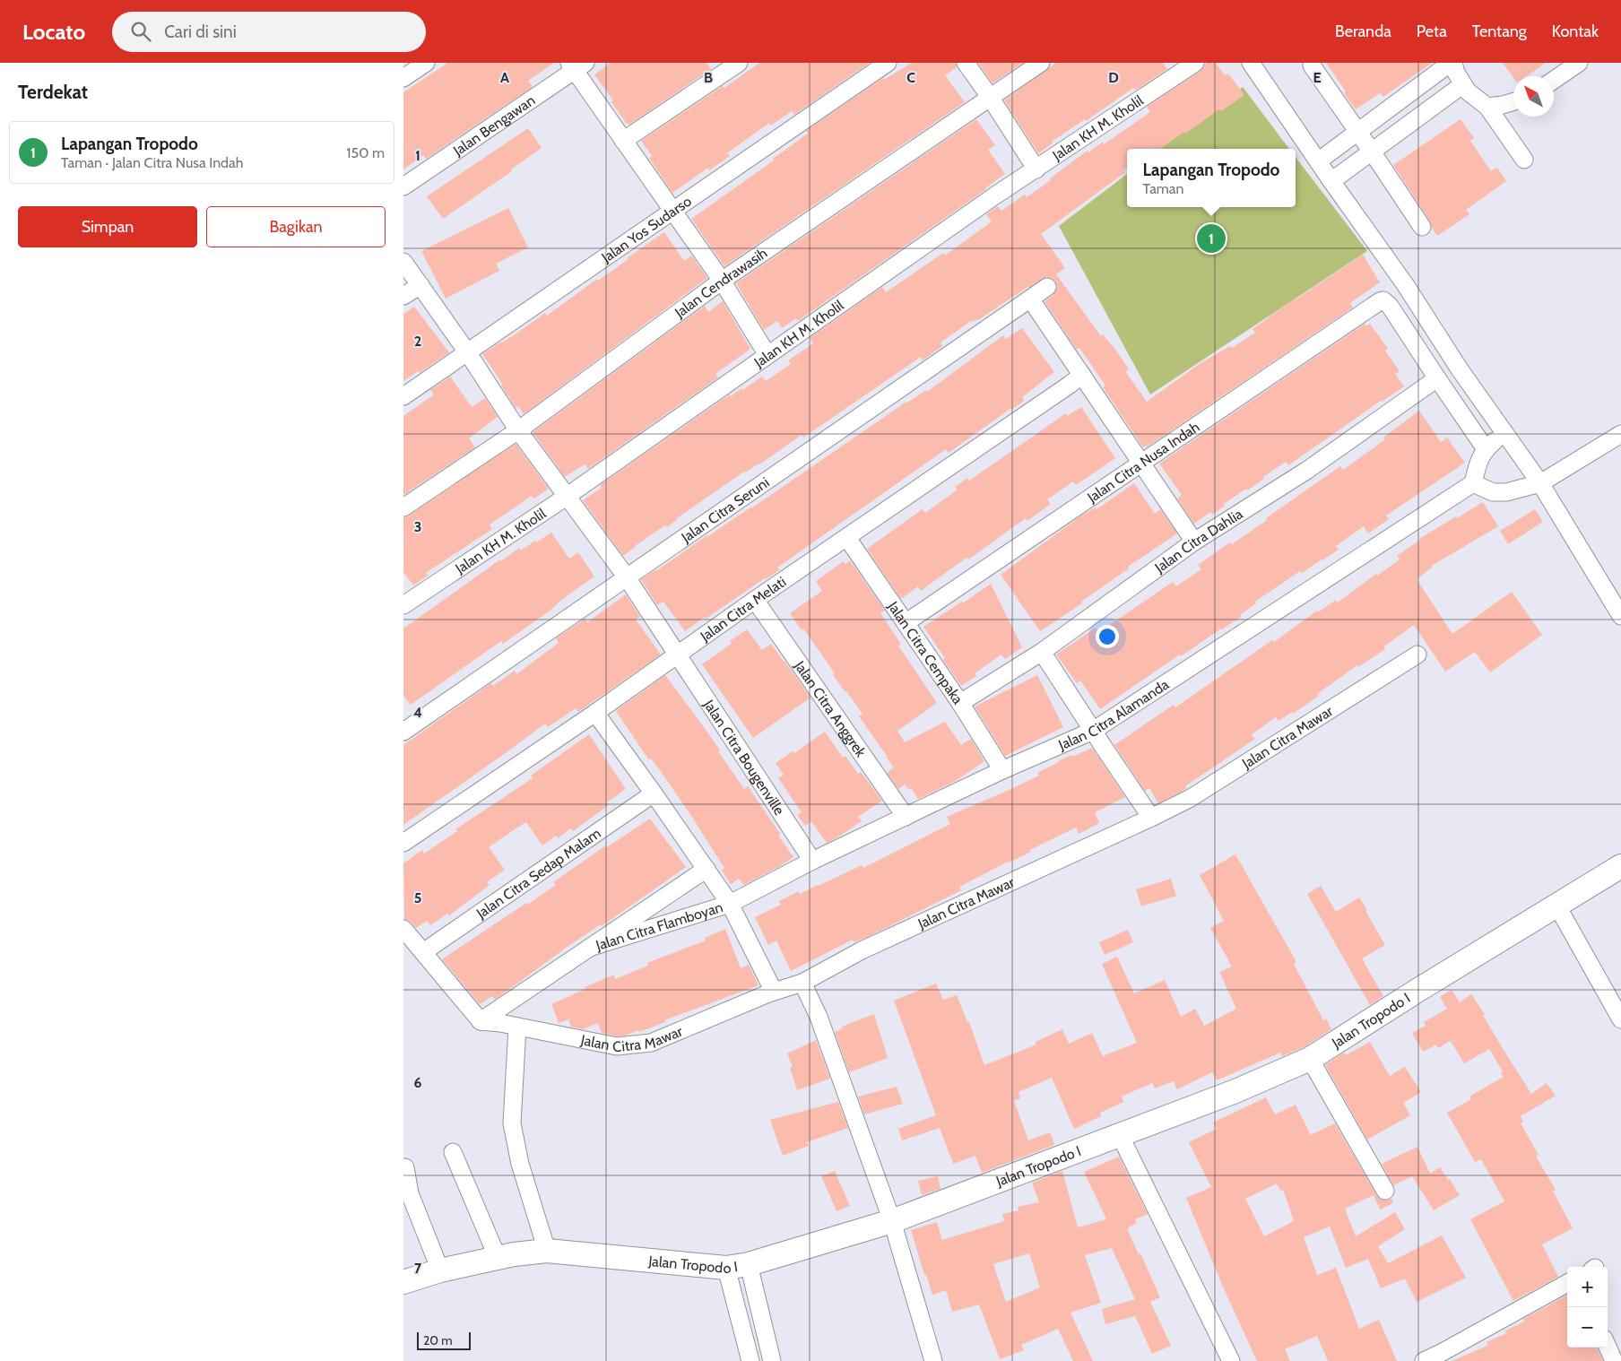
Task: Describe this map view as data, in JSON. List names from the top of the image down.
{
  "streets": {
    "street": [
      "Jalan Bengawan",
      "Jalan KH M. Kholil",
      "Jalan Yos Sudarso",
      "Jalan Cendrawasih",
      "Jalan Citra Nusa Indah",
      "Jalan Citra Seruni",
      "Jalan Citra Dahlia",
      "Jalan Citra Melati",
      "Jalan Citra Cempaka",
      "Jalan Citra Anggrek",
      "Jalan Citra Alamanda",
      "Jalan Citra Mawar",
      "Jalan Citra Bougenville",
      "Jalan Citra Sedap Malam",
      "Jalan Citra Flamboyan",
      "Jalan Tropodo I"
    ]
  },
  "crossings": [
    ["Jalan KH M. Kholil", "Jalan Citra Bougenville"],
    ["Jalan Yos Sudarso", "Jalan Citra Bougenville"],
    ["Jalan Cendrawasih", "Jalan Citra Bougenville"],
    ["Jalan Citra Nusa Indah", "Jalan Citra Dahlia"],
    ["Jalan Citra Nusa Indah", "Jalan Citra Cempaka"],
    ["Jalan Citra Seruni", "Jalan Citra Bougenville"],
    ["Jalan Citra Dahlia", "Jalan Citra Cempaka"],
    ["Jalan Citra Melati", "Jalan Citra Cempaka"],
    ["Jalan Citra Melati", "Jalan Citra Anggrek"],
    ["Jalan Citra Melati", "Jalan Citra Bougenville"],
    ["Jalan Citra Cempaka", "Jalan Citra Alamanda"],
    ["Jalan Citra Anggrek", "Jalan Citra Alamanda"],
    ["Jalan Citra Alamanda", "Jalan Citra Bougenville"],
    ["Jalan Citra Alamanda", "Jalan Citra Flamboyan"],
    ["Jalan Citra Mawar", "Jalan Citra Flamboyan"]
  ],
  "scale_bar": "20 m",
  "north": "top left",
  "page": {
    "header": "Locato",
    "search": "Cari di sini",
    "nav": [
      "Beranda",
      "Peta",
      "Tentang",
      "Kontak"
    ],
    "heading": "Terdekat",
    "list": [
      {
        "mark": "1",
        "name": "Lapangan Tropodo",
        "note": "Taman · Jalan Citra Nusa Indah",
        "value": "150 m"
      }
    ],
    "popup": ["Lapangan Tropodo", "Taman"],
    "buttons": ["Simpan", "Bagikan"],
    "pins": "1",
    "map_buttons": ["+", "−"],
    "scale": "20 m"
  },
  "grid": {
    "columns": [
      "A",
      "B",
      "C",
      "D",
      "E"
    ],
    "rows": [
      "1",
      "2",
      "3",
      "4",
      "5",
      "6",
      "7"
    ]
  }
}
